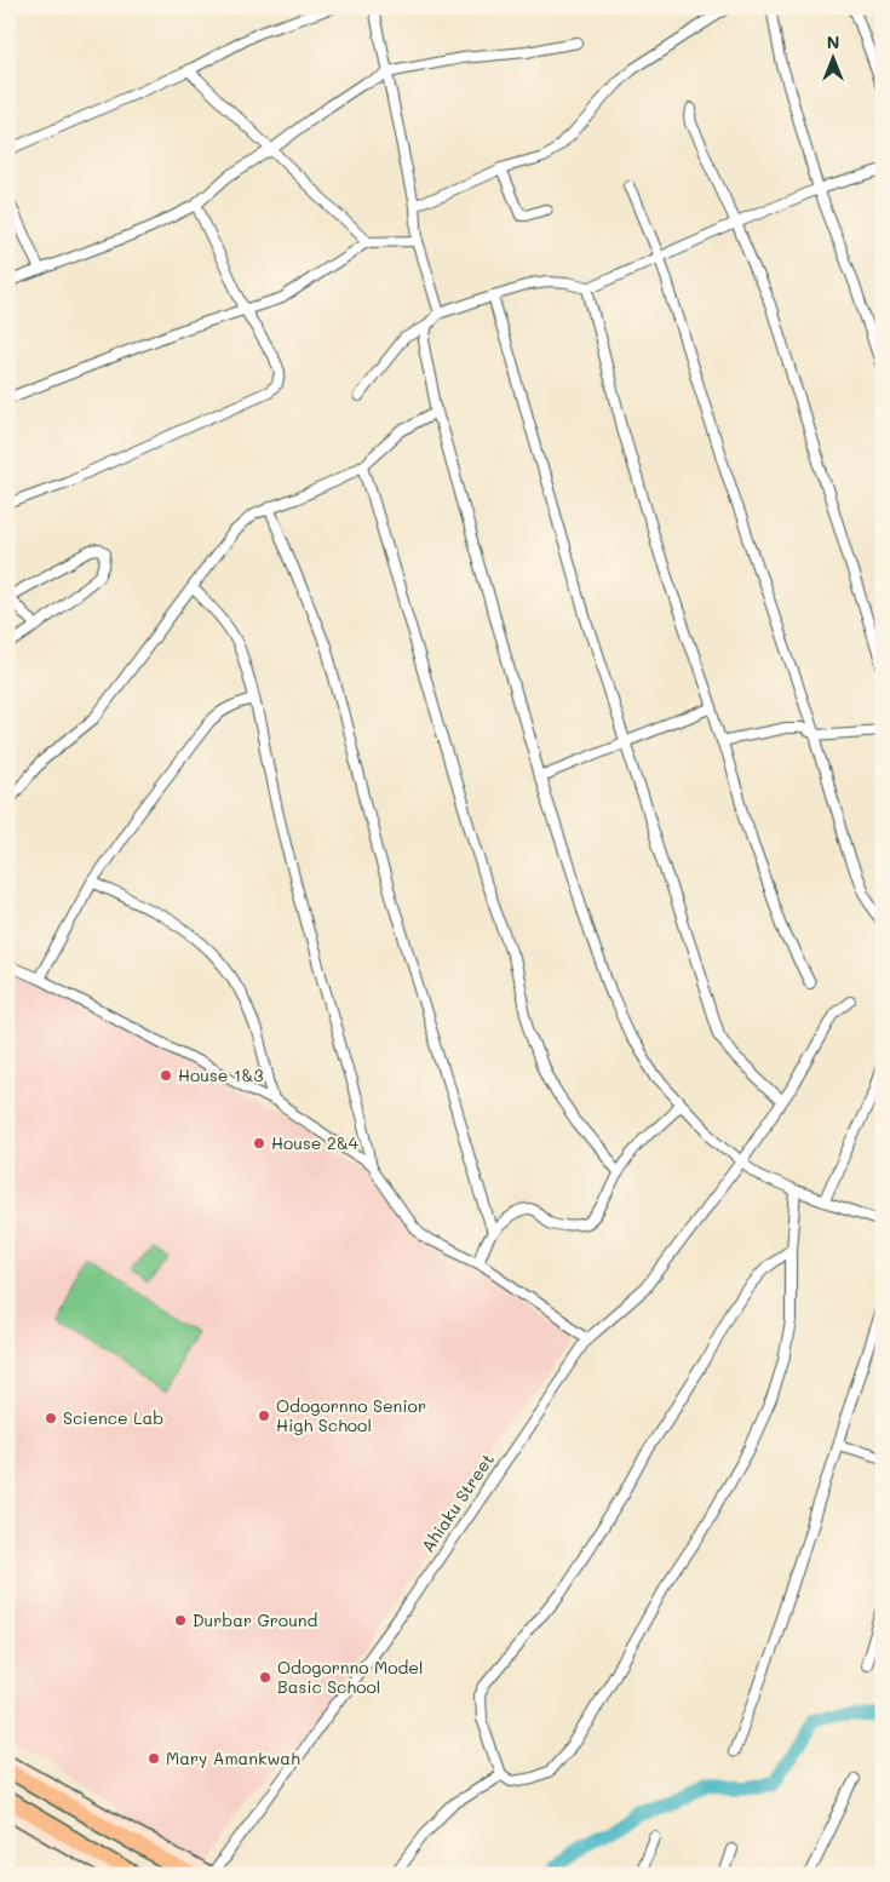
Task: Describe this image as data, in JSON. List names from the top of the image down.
{
  "streets": {
    "street": ["Ahiaku Street"]
  },
  "places": [
    "House 1&3",
    "House 2&4",
    "Odogornno Senior High School",
    "Science Lab",
    "Durbar Ground",
    "Odogornno Model Basic School",
    "Mary Amankwah"
  ],
  "north": "top"
}
